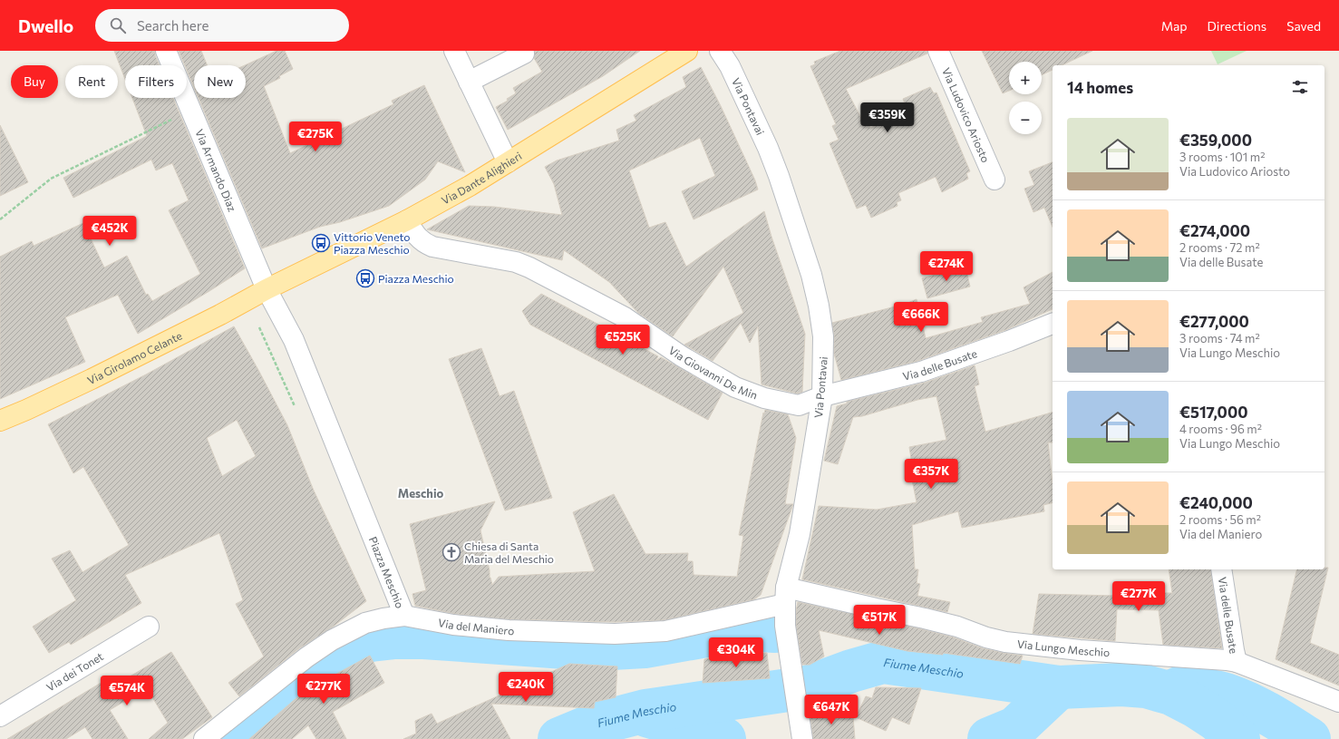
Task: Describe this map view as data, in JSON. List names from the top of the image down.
{
  "streets": {
    "main road": ["Via Dante Alighieri", "Via Girolamo Celante"],
    "street": [
      "Via Pontavai",
      "Via Ludovico Ariosto",
      "Via Armando Diaz",
      "Via delle Busate",
      "Via Giovanni De Min",
      "Piazza Meschio",
      "Via del Maniero",
      "Via Lungo Meschio",
      "Via dei Tonet"
    ]
  },
  "crossings": [
    ["Via Pontavai", "Via delle Busate"],
    ["Via Pontavai", "Via Giovanni De Min"],
    ["Via Pontavai", "Via del Maniero"],
    ["Via Pontavai", "Via Lungo Meschio"],
    ["Via Armando Diaz", "Via Dante Alighieri"],
    ["Via Armando Diaz", "Via Girolamo Celante"],
    ["Via Armando Diaz", "Piazza Meschio"],
    ["Via Dante Alighieri", "Via Girolamo Celante"],
    ["Via Dante Alighieri", "Via Giovanni De Min"],
    ["Via Dante Alighieri", "Piazza Meschio"],
    ["Via Girolamo Celante", "Piazza Meschio"],
    ["Via delle Busate", "Via Giovanni De Min"],
    ["Via delle Busate", "Via Lungo Meschio"],
    ["Piazza Meschio", "Via del Maniero"],
    ["Via del Maniero", "Via Lungo Meschio"]
  ],
  "districts": ["Meschio"],
  "water": ["Fiume Meschio"],
  "places": {
    "bus stop": ["Vittorio Veneto Piazza Meschio", "Piazza Meschio"],
    "church": ["Chiesa di Santa Maria del Meschio"]
  },
  "page": {
    "header": "Dwello",
    "search": "Search here",
    "nav": ["Map", "Directions", "Saved"],
    "map_buttons": ["+", "−"],
    "chip": [
      "Buy",
      "Rent",
      "Filters",
      "New"
    ],
    "heading": "14 homes",
    "price": [
      "€359K",
      "€275K",
      "€452K",
      "€274K",
      "€666K",
      "€525K",
      "€357K",
      "€277K",
      "€517K",
      "€304K",
      "€240K",
      "€277K",
      "€574K",
      "€647K"
    ],
    "list": [
      {
        "name": "€359,000",
        "note": "3 rooms · 101 m² · Via Ludovico Ariosto"
      },
      {
        "name": "€274,000",
        "note": "2 rooms · 72 m² · Via delle Busate"
      },
      {
        "name": "€277,000",
        "note": "3 rooms · 74 m² · Via Lungo Meschio"
      },
      {
        "name": "€517,000",
        "note": "4 rooms · 96 m² · Via Lungo Meschio"
      },
      {
        "name": "€240,000",
        "note": "2 rooms · 56 m² · Via del Maniero"
      }
    ]
  }
}
